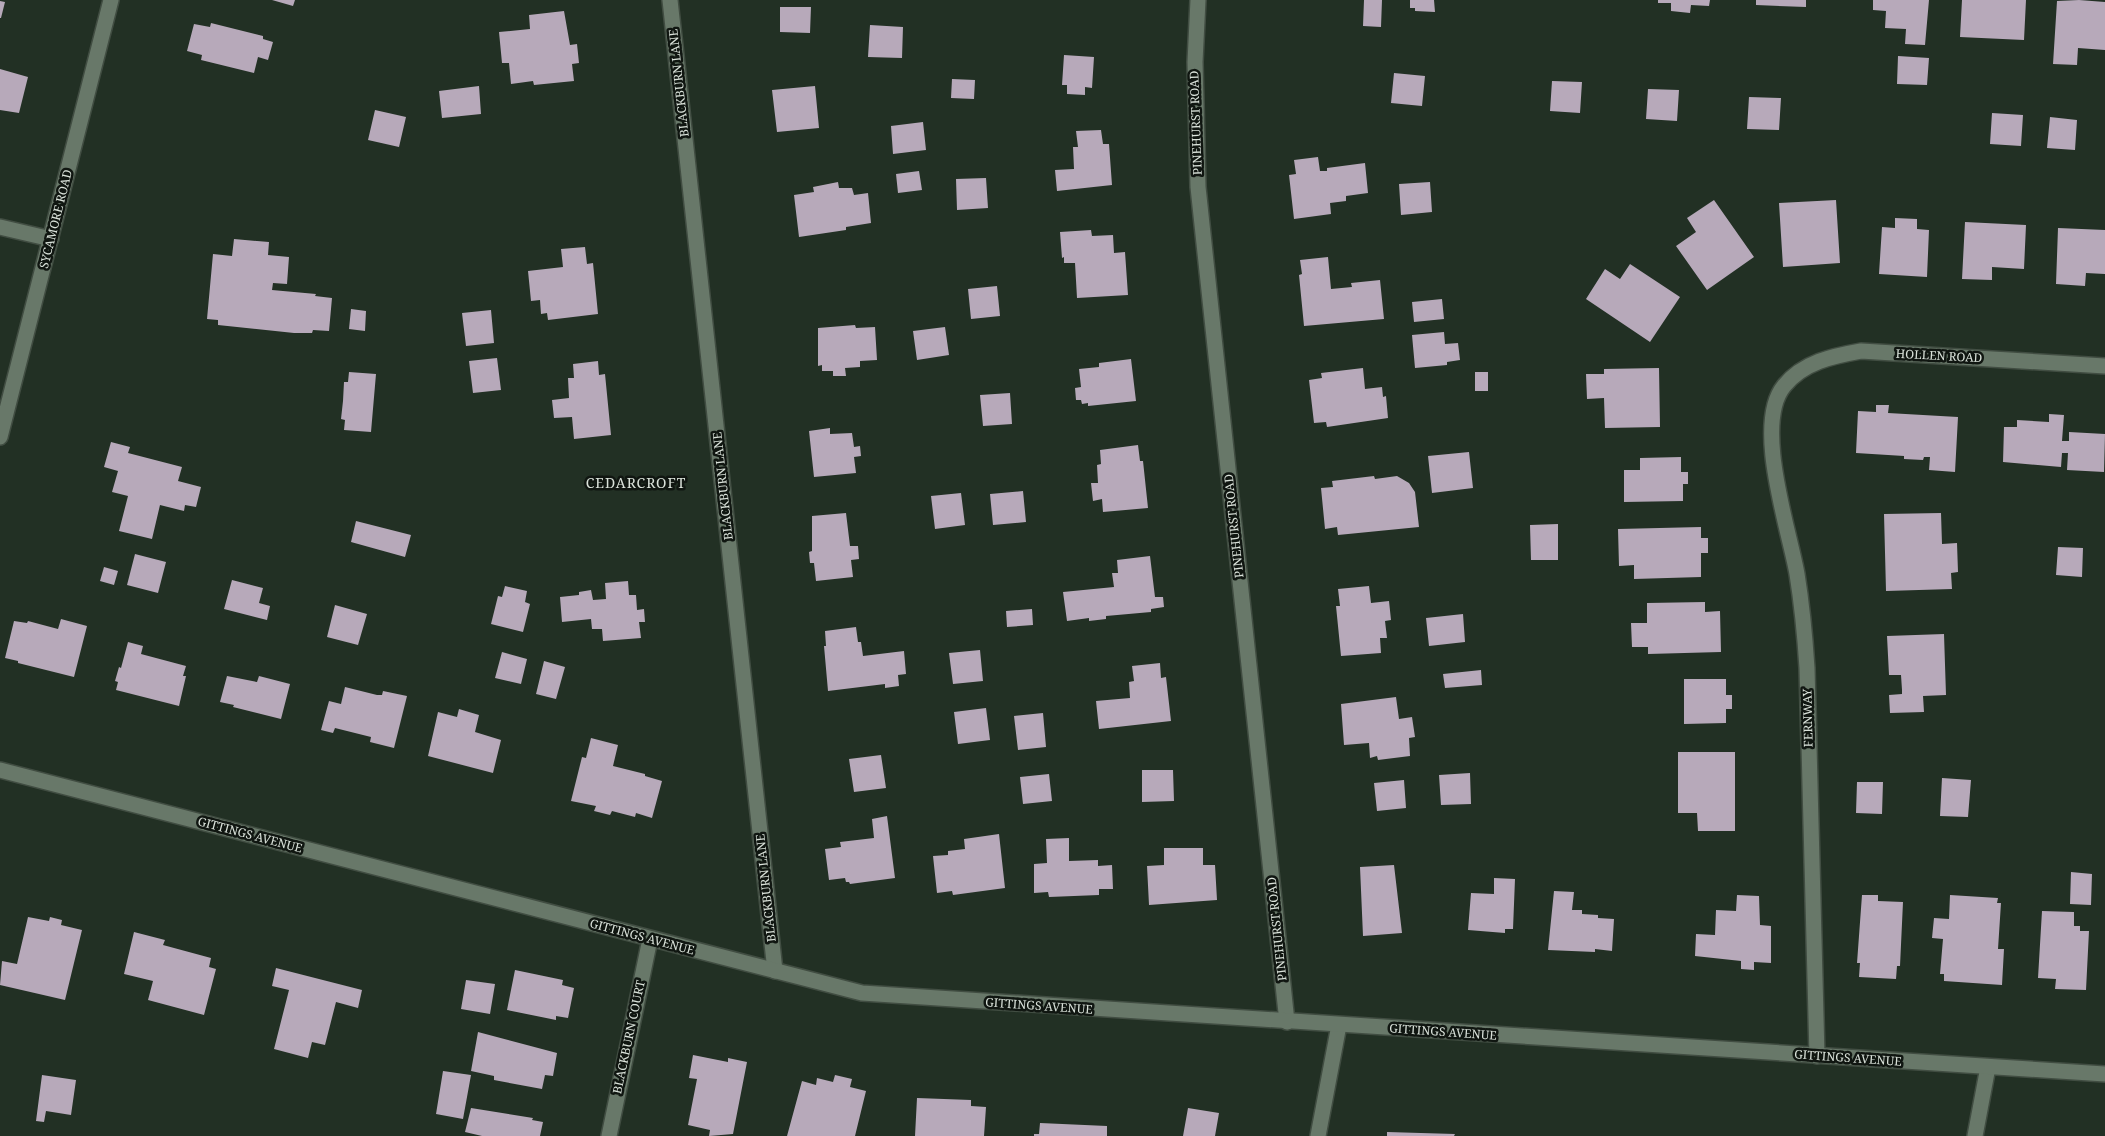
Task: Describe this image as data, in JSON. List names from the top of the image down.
{
  "streets": {
    "street": [
      "BLACKBURN LANE",
      "PINEHURST ROAD",
      "SYCAMORE ROAD",
      "HOLLEN ROAD",
      "FERNWAY",
      "GITTINGS AVENUE",
      "BLACKBURN COURT"
    ]
  },
  "crossings": [
    ["BLACKBURN LANE", "GITTINGS AVENUE"],
    ["PINEHURST ROAD", "GITTINGS AVENUE"],
    ["HOLLEN ROAD", "FERNWAY"],
    ["FERNWAY", "GITTINGS AVENUE"],
    ["GITTINGS AVENUE", "BLACKBURN COURT"]
  ],
  "districts": ["CEDARCROFT"]
}
